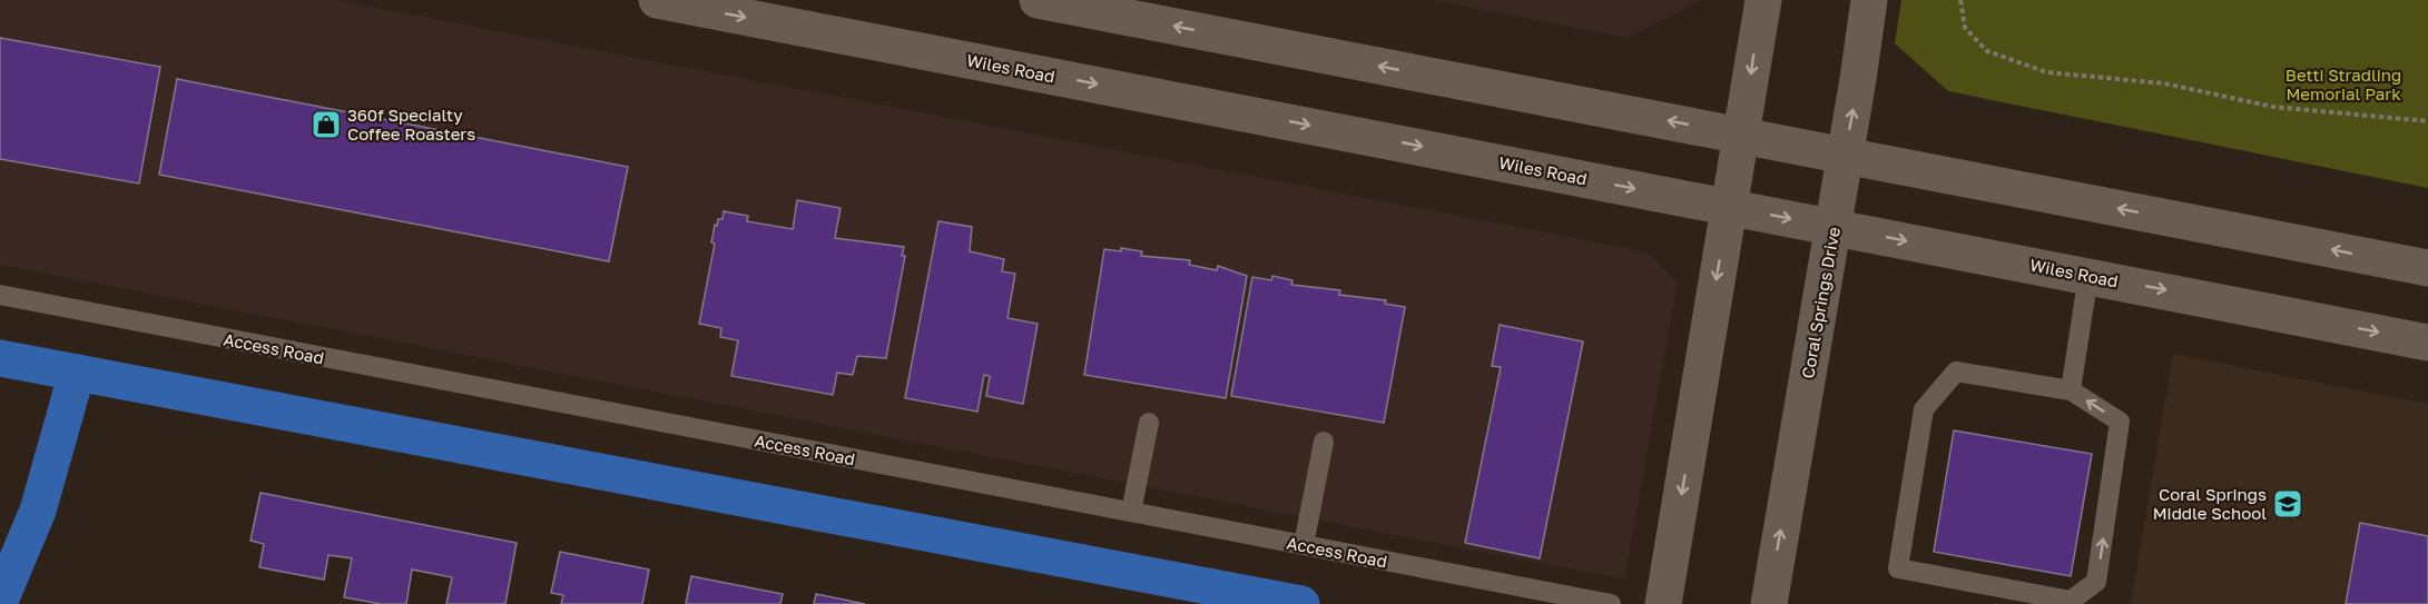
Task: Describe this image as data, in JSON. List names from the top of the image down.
{
  "streets": {
    "main road": ["Wiles Road", "Coral Springs Drive"],
    "lane": ["Access Road"]
  },
  "crossings": [
    ["Wiles Road", "Coral Springs Drive"]
  ],
  "parks": ["Betti Stradling Memorial Park"],
  "places": {
    "shop": ["360f Specialty Coffee Roasters"],
    "school or university": ["Coral Springs Middle School"]
  }
}
